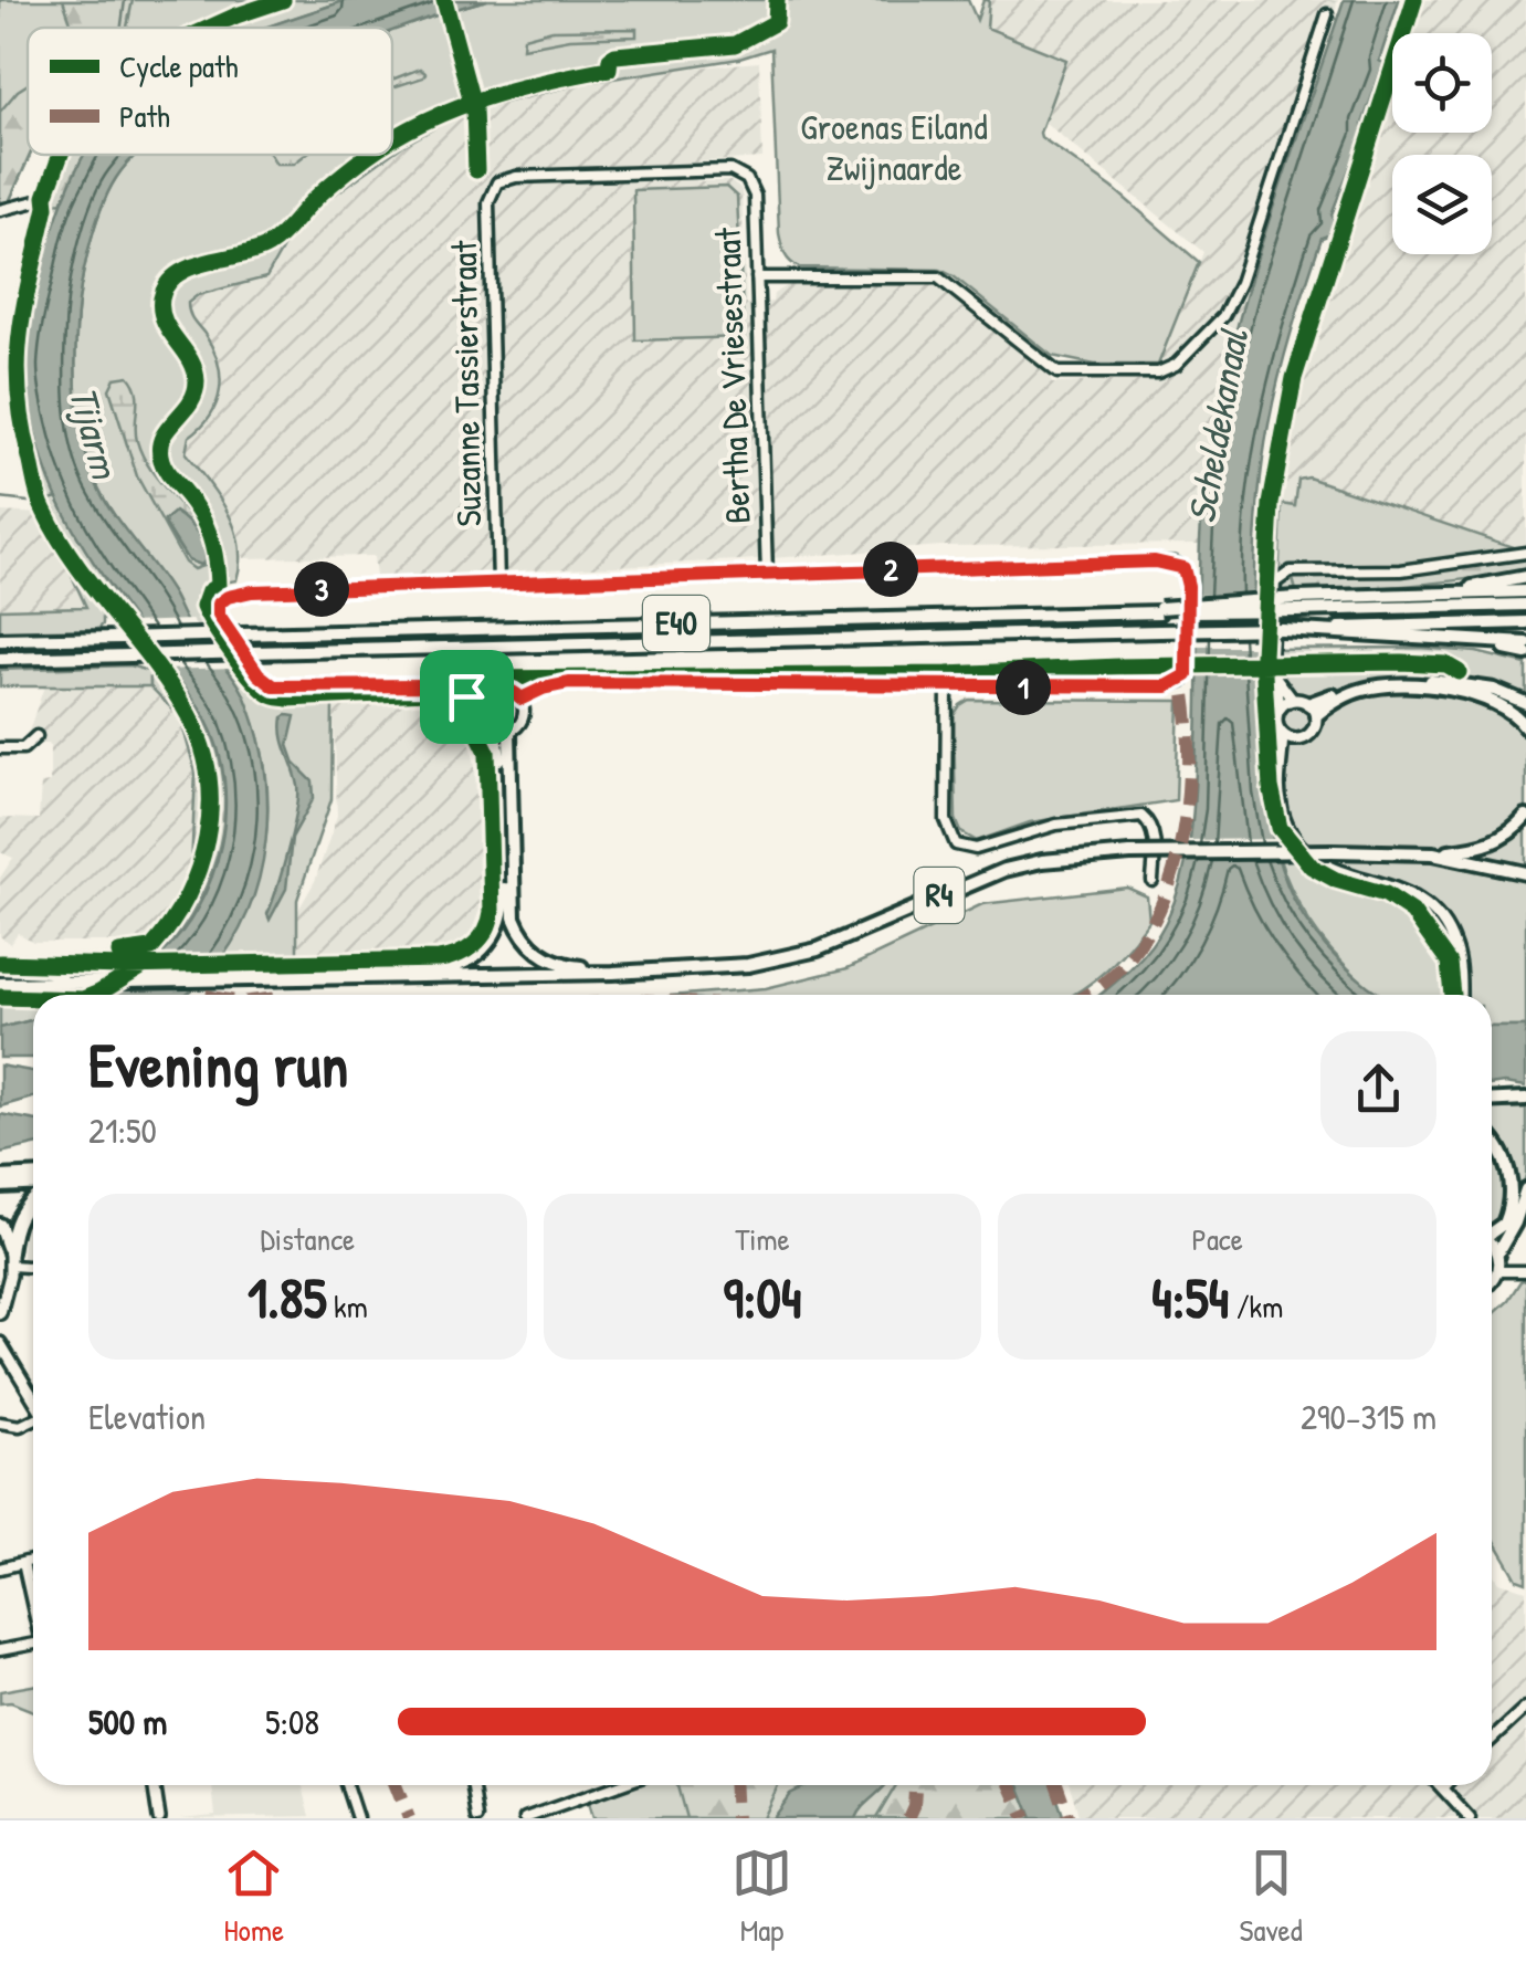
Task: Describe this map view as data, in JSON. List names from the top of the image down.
{
  "streets": {
    "highway": ["E40", "R4"],
    "street": ["Bertha De Vriesestraat", "Suzanne Tassierstraat"]
  },
  "crossings": [
    ["Bertha De Vriesestraat", "Suzanne Tassierstraat"]
  ],
  "water": ["Scheldekanaal", "Tijarm"],
  "parks": ["Groenas Eiland Zwijnaarde"],
  "legend": ["Cycle path", "Path"],
  "page": {
    "pins": ["2", "3", "1"],
    "heading": ["Evening run", "21:50"],
    "stats": [
      ["Distance", "1.85 km"],
      ["Time", "9:04"],
      ["Pace", "4:54 /km"]
    ],
    "chart": ["Elevation", "290–315 m"],
    "list": [
      {
        "name": "500 m",
        "note": "5:08"
      }
    ],
    "tabs": ["Home", "Map", "Saved"]
  }
}
